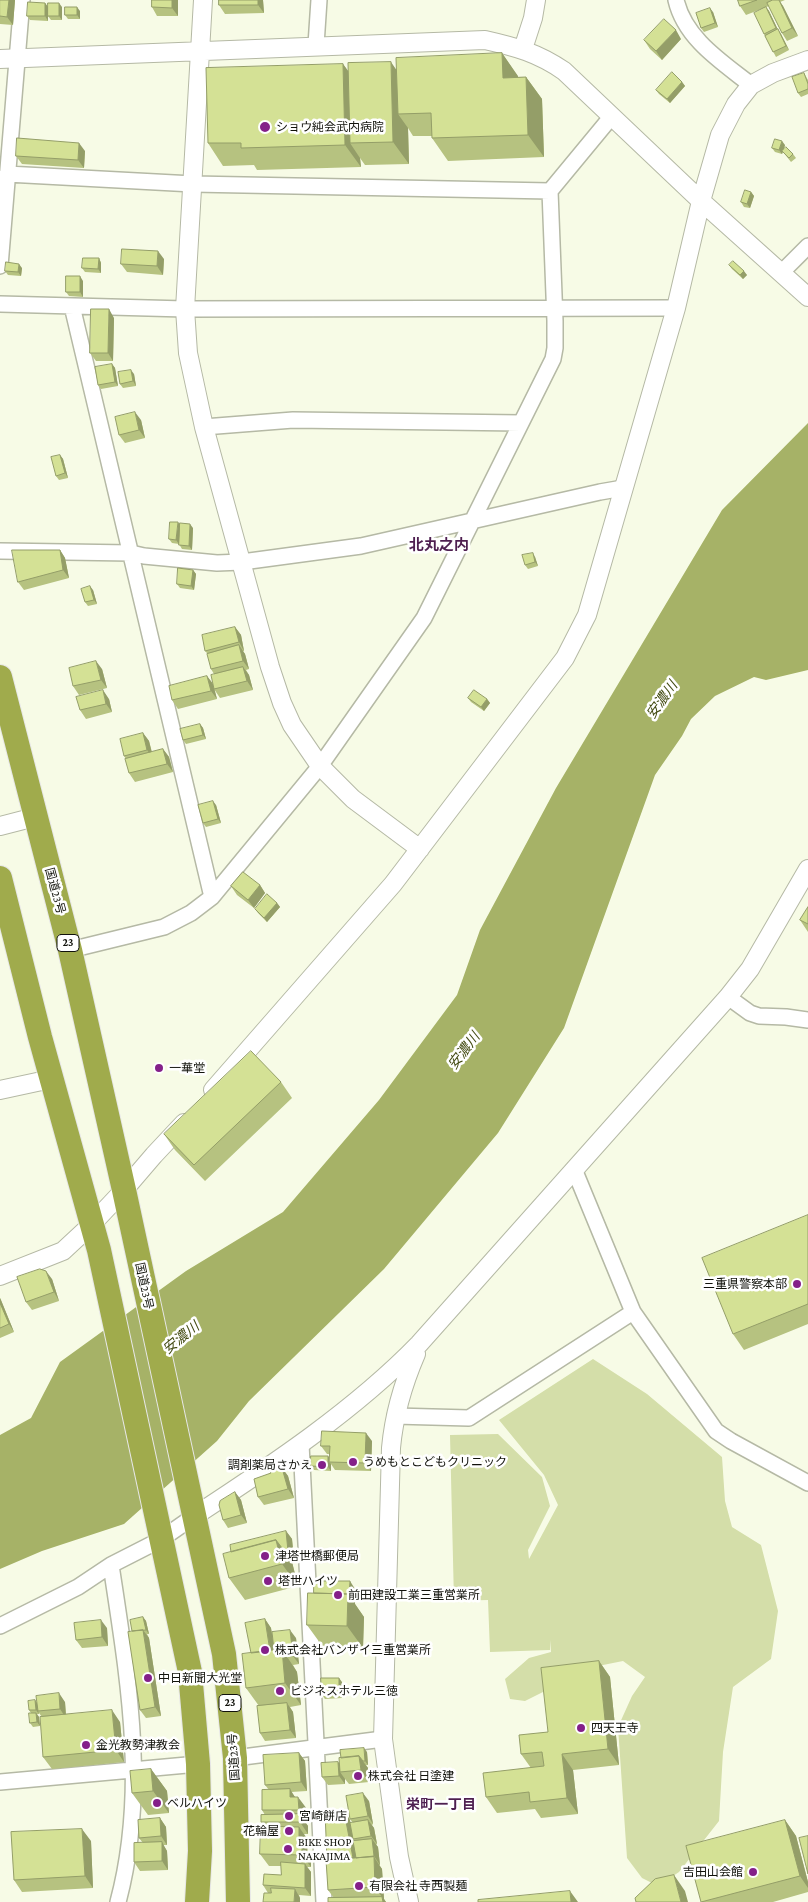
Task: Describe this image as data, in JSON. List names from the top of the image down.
{
  "streets": {
    "highway": ["国道23号", "23"]
  },
  "districts": ["北丸之内", "栄町一丁目"],
  "water": ["安濃川"],
  "places": [
    "ショウ純会武内病院",
    "一華堂",
    "三重県警察本部",
    "うめもとこどもクリニック",
    "調剤薬局さかえ",
    "津塔世橋郵便局",
    "塔世ハイツ",
    "前田建設工業三重営業所",
    "株式会社バンザイ三重営業所",
    "中日新聞大光堂",
    "ビジネスホテル三徳",
    "四天王寺",
    "金光教勢津教会",
    "株式会社 日塗建",
    "ベルハイツ",
    "宮崎餅店",
    "花輪屋",
    "BIKE SHOP NAKAJIMA",
    "吉田山会館",
    "有限会社 寺西製麺"
  ]
}
